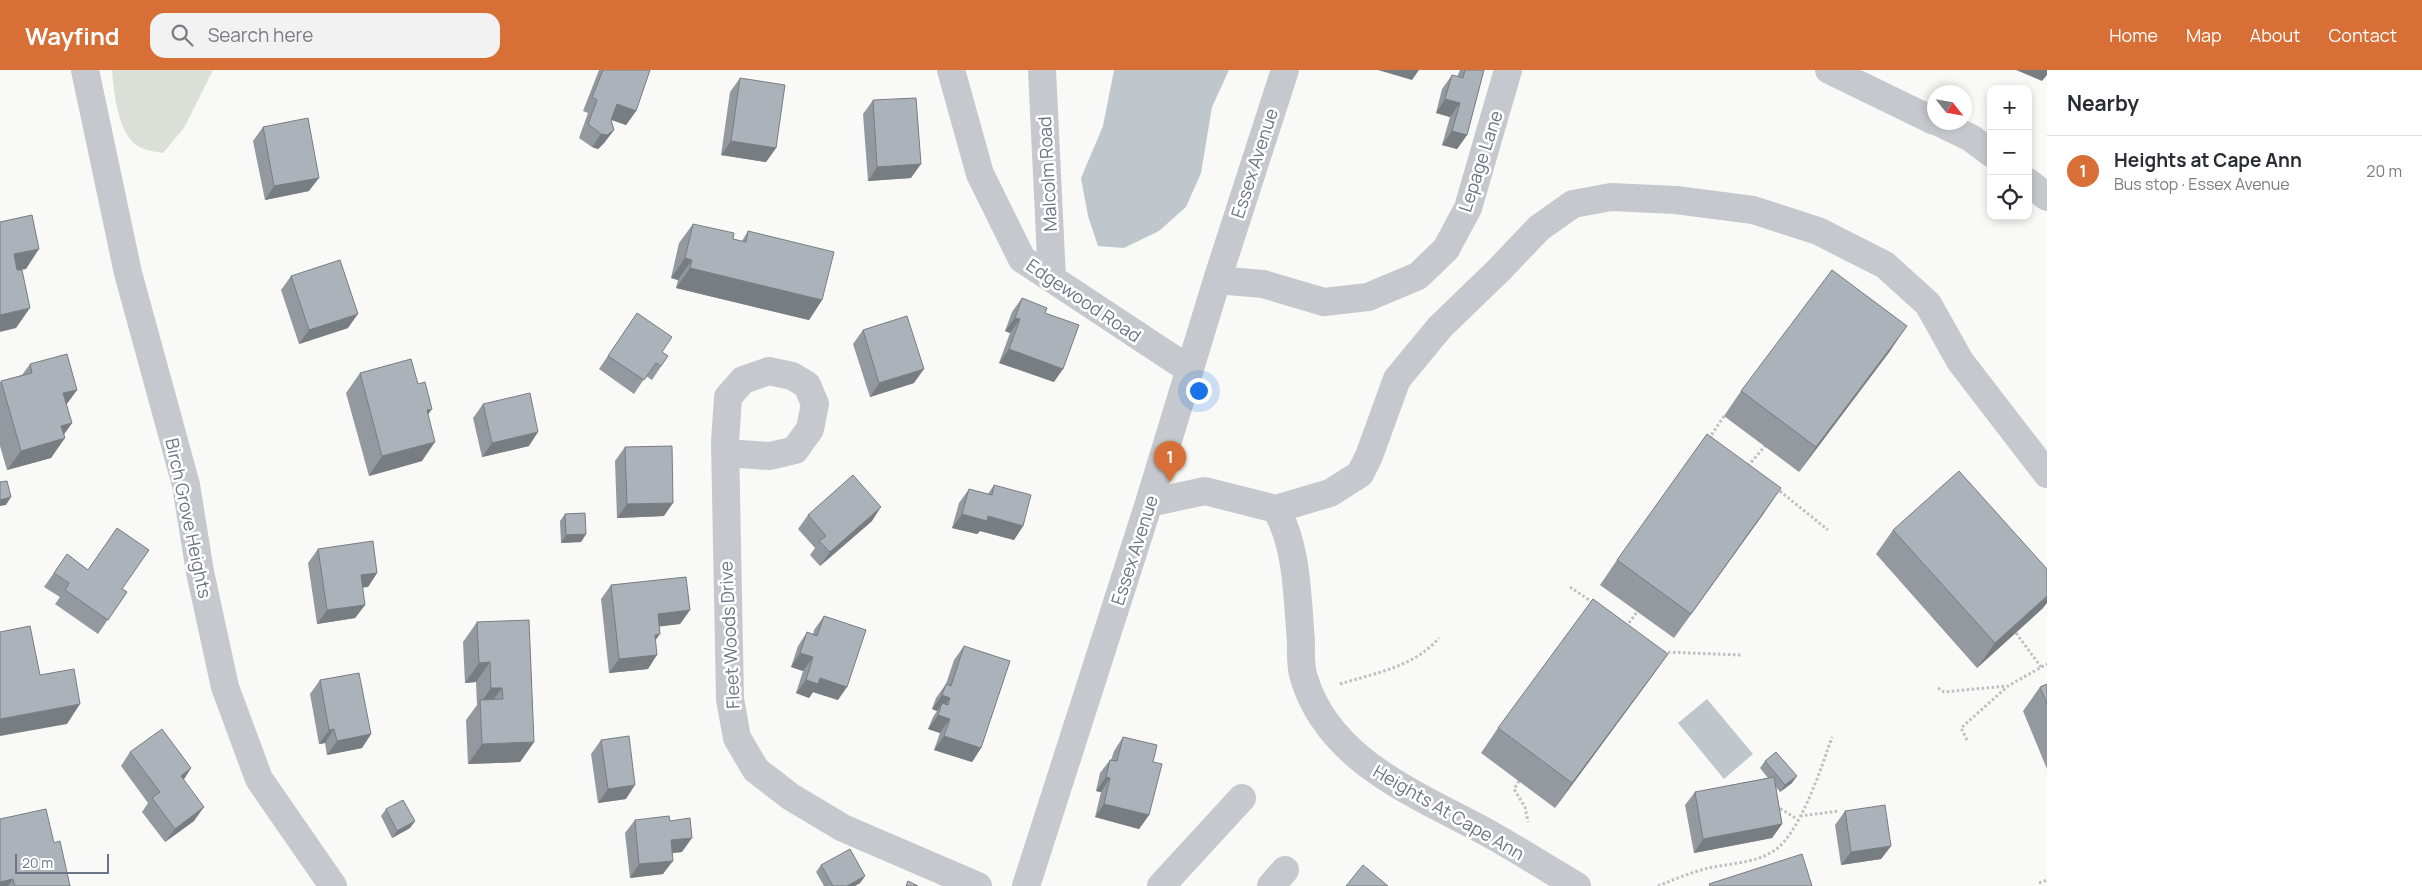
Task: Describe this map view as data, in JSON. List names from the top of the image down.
{
  "streets": {
    "street": [
      "Lepage Lane",
      "Essex Avenue",
      "Malcolm Road",
      "Edgewood Road",
      "Birch Grove Heights",
      "Fleet Woods Drive",
      "Heights At Cape Ann"
    ]
  },
  "crossings": [
    ["Lepage Lane", "Essex Avenue"],
    ["Essex Avenue", "Edgewood Road"],
    ["Malcolm Road", "Edgewood Road"]
  ],
  "scale_bar": "20 m",
  "north": "bottom right",
  "page": {
    "header": "Wayfind",
    "search": "Search here",
    "nav": [
      "Home",
      "Map",
      "About",
      "Contact"
    ],
    "heading": "Nearby",
    "map_buttons": ["+", "−"],
    "list": [
      {
        "mark": "1",
        "name": "Heights at Cape Ann",
        "note": "Bus stop · Essex Avenue",
        "value": "20 m"
      }
    ],
    "pins": "1",
    "scale": "20 m"
  }
}
